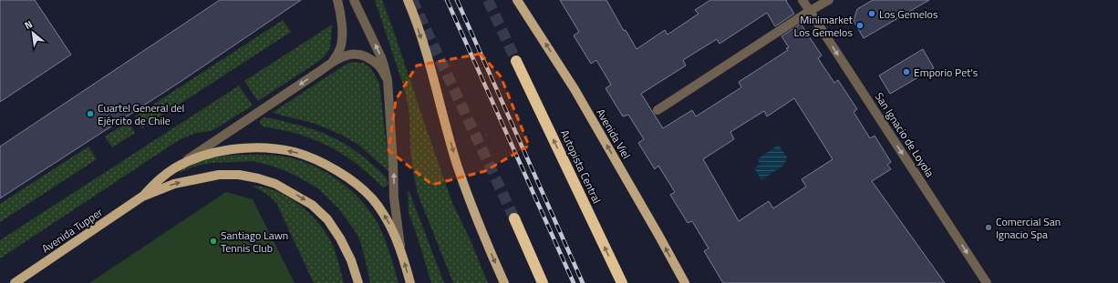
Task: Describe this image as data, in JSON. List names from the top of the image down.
{
  "streets": {
    "highway": ["Autopista Central"],
    "main road": ["Avenida Viel", "Avenida Tupper"],
    "street": ["San Ignacio de Loyola"]
  },
  "one_way": ["Avenida Viel", "San Ignacio de Loyola", "Autopista Central"],
  "places": [
    "Los Gemelos",
    "Minimarket Los Gemelos",
    "Emporio Pet's",
    "Cuartel General del Ejército de Chile",
    "Comercial San Ignacio Spa",
    "Santiago Lawn Tennis Club"
  ],
  "north": "top left"
}
